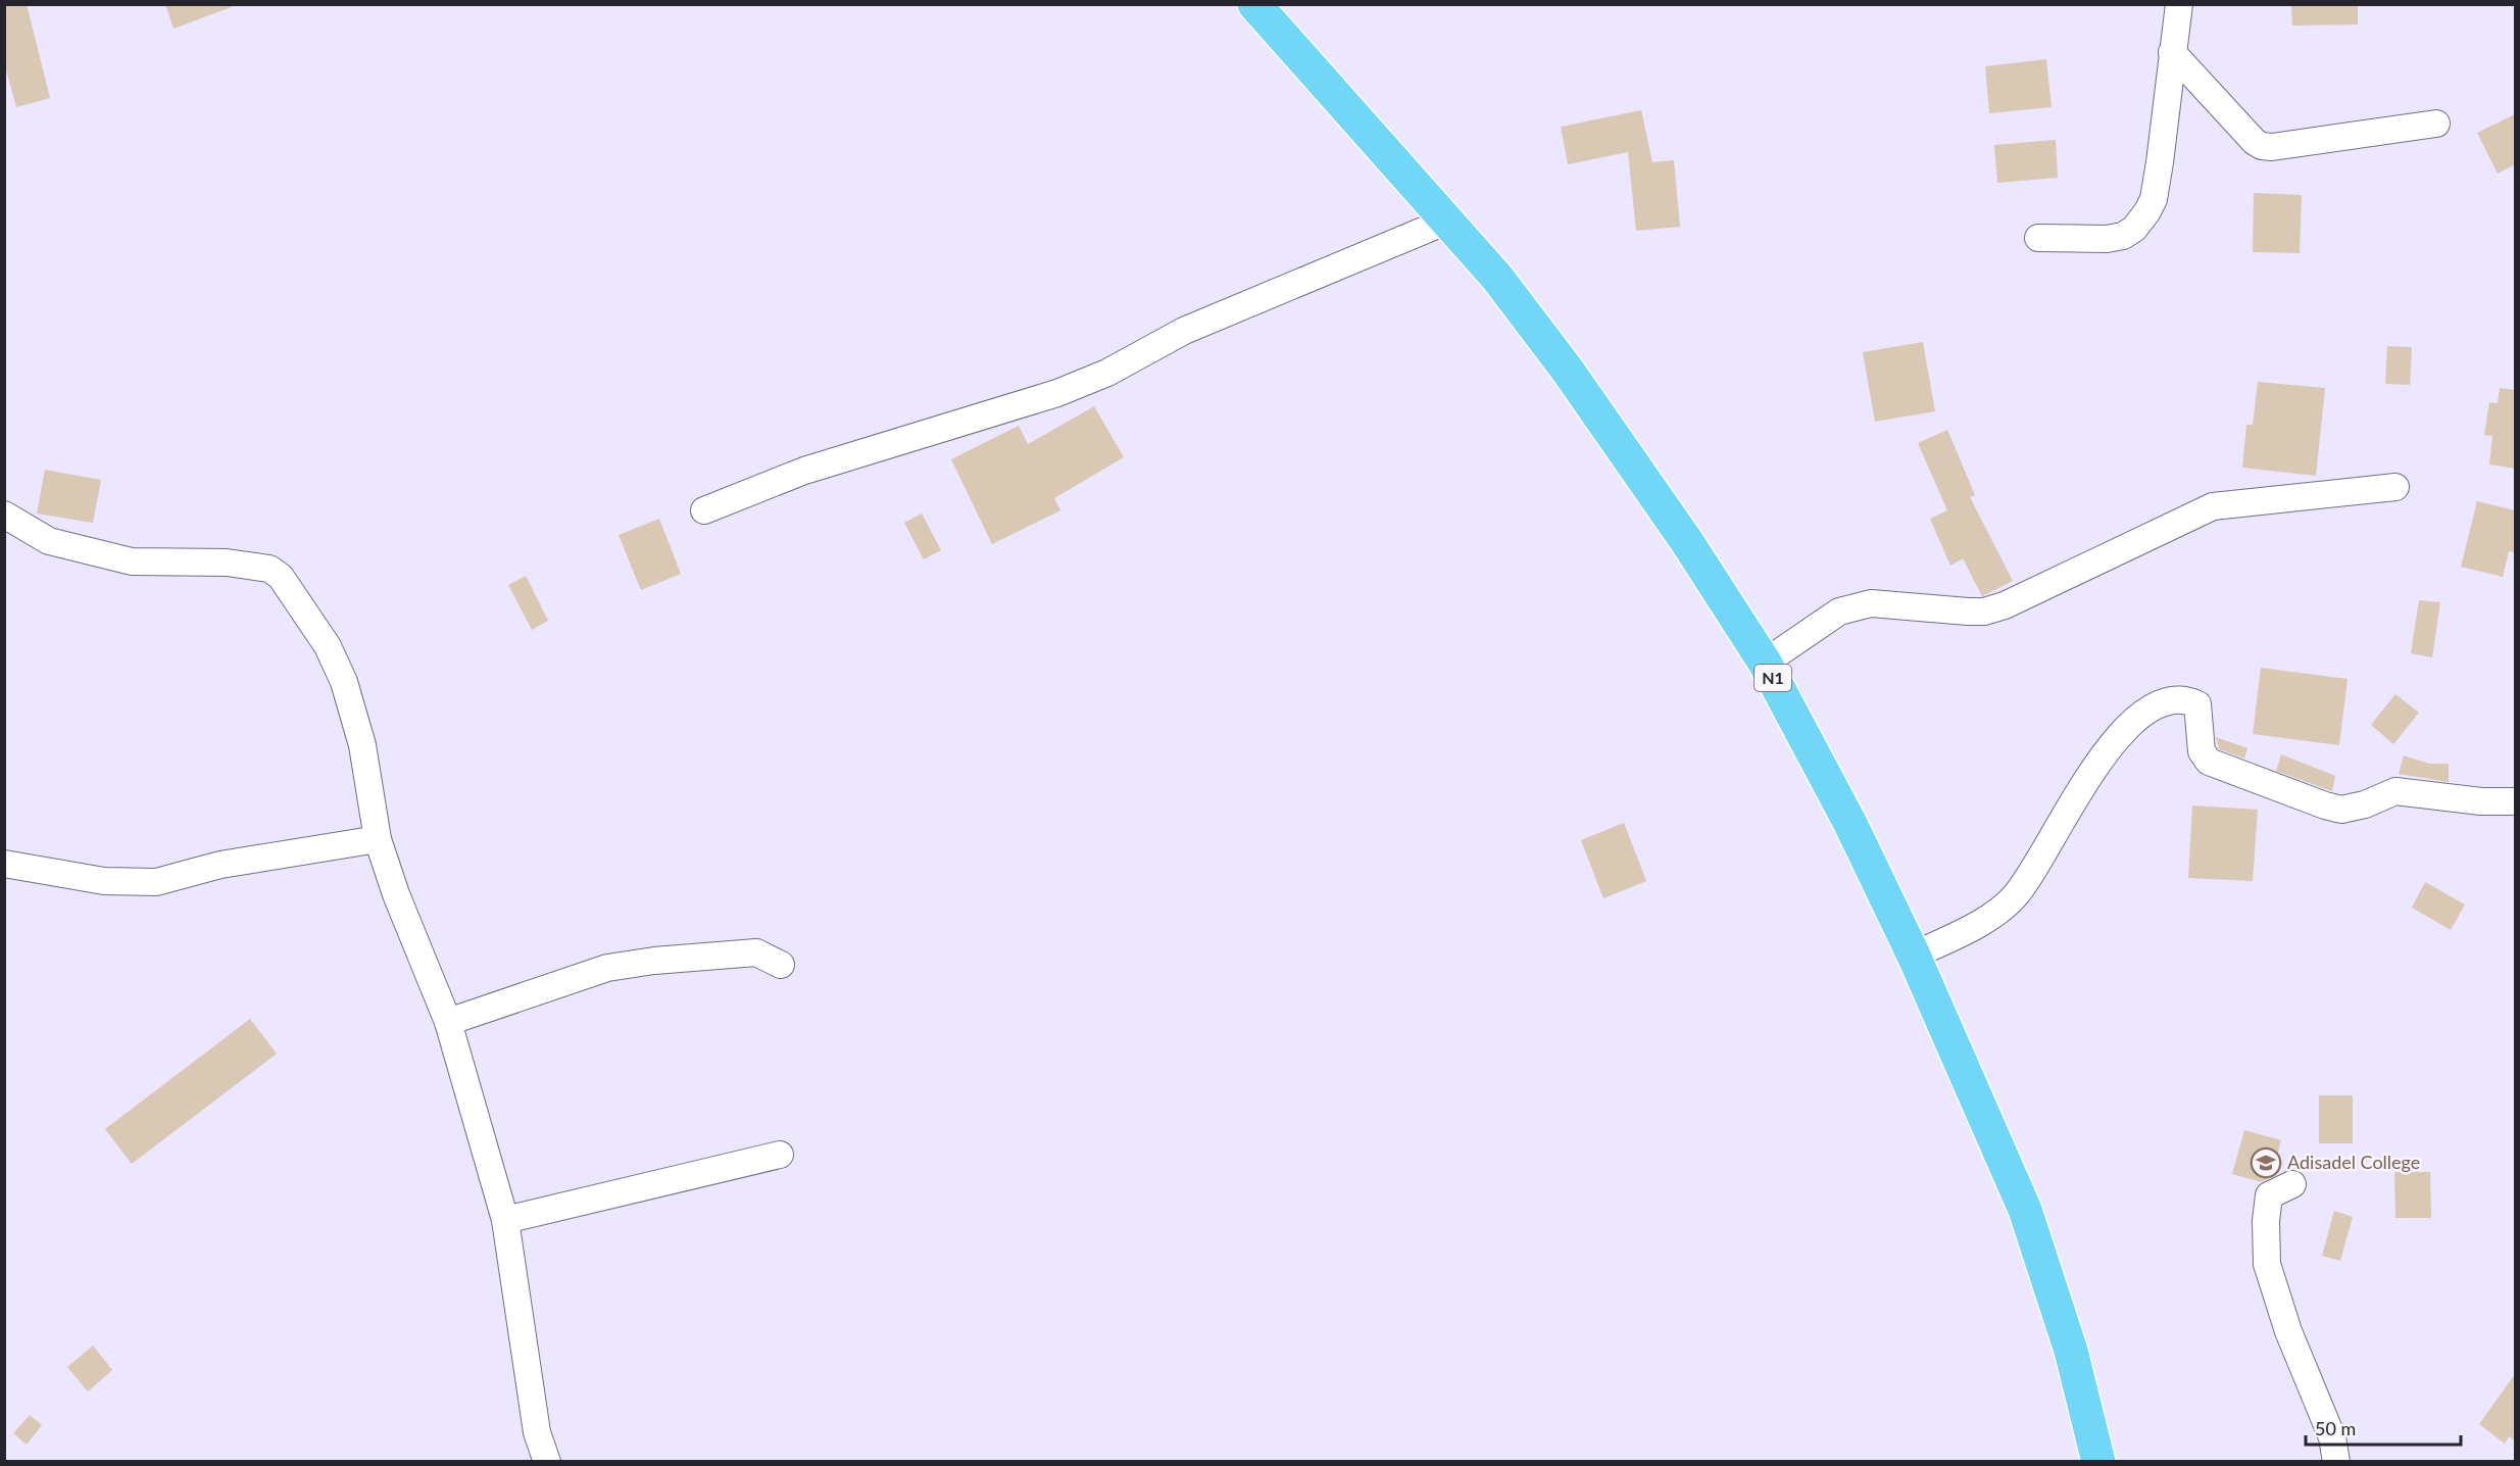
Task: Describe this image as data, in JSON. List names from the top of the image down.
{
  "streets": {
    "highway": ["N1"]
  },
  "places": {
    "school or university": ["Adisadel College"]
  },
  "scale_bar": "50 m"
}
